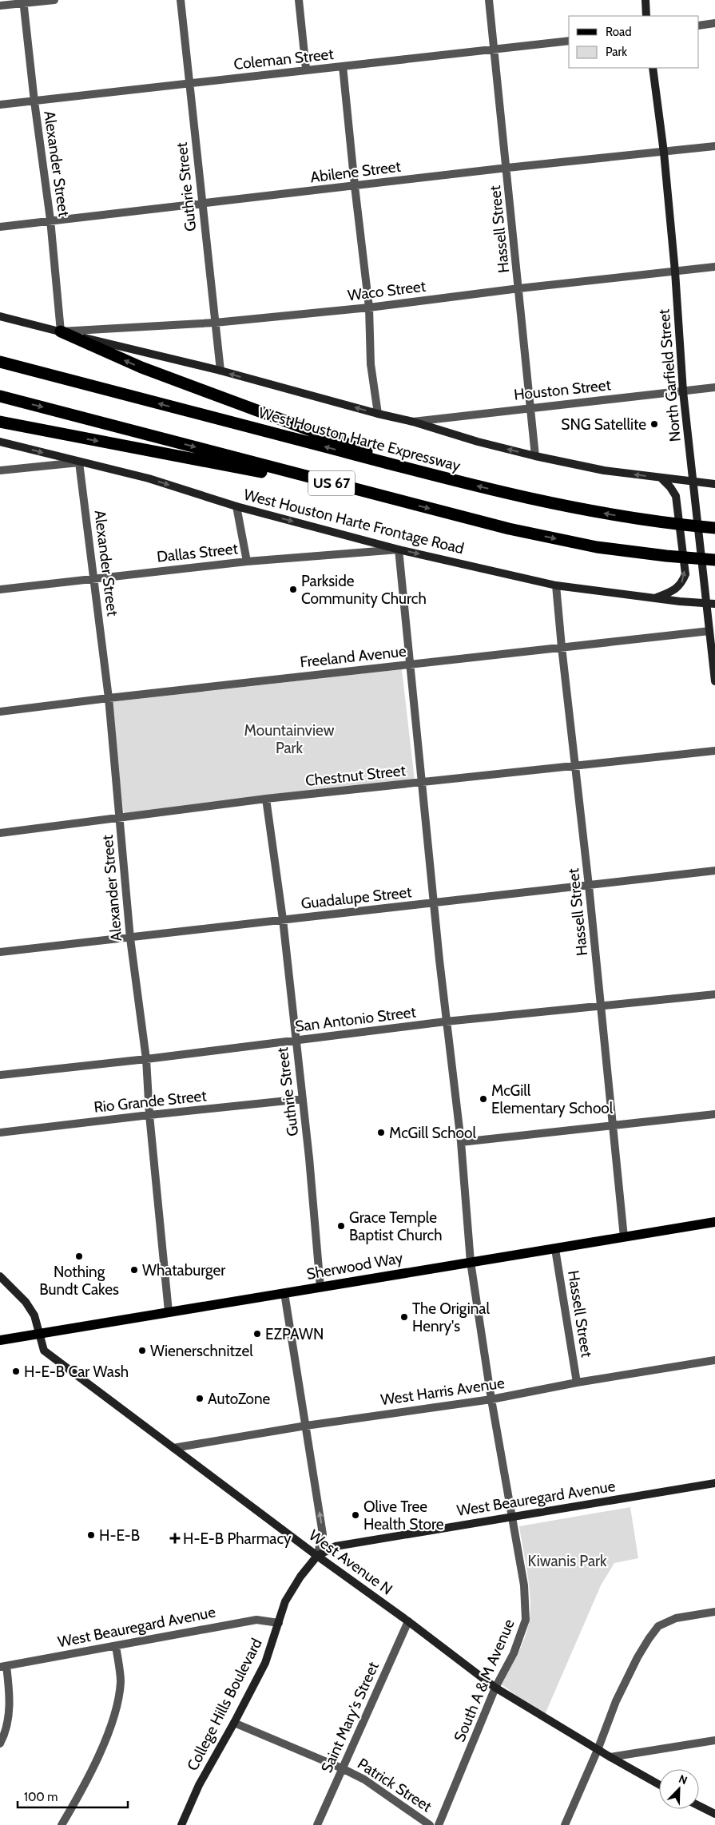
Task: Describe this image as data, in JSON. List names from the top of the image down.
{
  "streets": {
    "highway": ["West Houston Harte Expressway", "US 67"],
    "main road": [
      "North Garfield Street",
      "West Houston Harte Frontage Road",
      "Sherwood Way",
      "West Beauregard Avenue",
      "West Avenue N",
      "College Hills Boulevard"
    ],
    "street": [
      "Coleman Street",
      "Alexander Street",
      "Abilene Street",
      "Guthrie Street",
      "Hassell Street",
      "Waco Street",
      "Houston Street",
      "Dallas Street",
      "Freeland Avenue",
      "Chestnut Street",
      "Guadalupe Street",
      "San Antonio Street",
      "Rio Grande Street",
      "West Harris Avenue",
      "South A & M Avenue",
      "Saint Mary's Street",
      "Patrick Street"
    ]
  },
  "crossings": [
    ["Coleman Street", "Alexander Street"],
    ["Coleman Street", "Guthrie Street"],
    ["Coleman Street", "Hassell Street"],
    ["Alexander Street", "Abilene Street"],
    ["Alexander Street", "Waco Street"],
    ["Alexander Street", "West Houston Harte Frontage Road"],
    ["Alexander Street", "Dallas Street"],
    ["Alexander Street", "Freeland Avenue"],
    ["Alexander Street", "Chestnut Street"],
    ["Alexander Street", "Guadalupe Street"],
    ["Alexander Street", "San Antonio Street"],
    ["Alexander Street", "Rio Grande Street"],
    ["Alexander Street", "Sherwood Way"],
    ["Abilene Street", "Guthrie Street"],
    ["Abilene Street", "Hassell Street"],
    ["Abilene Street", "North Garfield Street"],
    ["Guthrie Street", "Waco Street"],
    ["Guthrie Street", "Chestnut Street"],
    ["Guthrie Street", "Guadalupe Street"],
    ["Guthrie Street", "San Antonio Street"],
    ["Guthrie Street", "Rio Grande Street"],
    ["Guthrie Street", "Sherwood Way"],
    ["Hassell Street", "Waco Street"],
    ["Hassell Street", "Houston Street"],
    ["Hassell Street", "West Houston Harte Frontage Road"],
    ["Hassell Street", "Freeland Avenue"],
    ["Hassell Street", "Chestnut Street"],
    ["Hassell Street", "Guadalupe Street"],
    ["Hassell Street", "San Antonio Street"],
    ["Hassell Street", "Sherwood Way"],
    ["Hassell Street", "West Harris Avenue"],
    ["Waco Street", "North Garfield Street"],
    ["North Garfield Street", "Houston Street"],
    ["North Garfield Street", "West Houston Harte Frontage Road"],
    ["North Garfield Street", "Freeland Avenue"],
    ["West Houston Harte Frontage Road", "Dallas Street"],
    ["West Houston Harte Frontage Road", "South A & M Avenue"],
    ["Dallas Street", "South A & M Avenue"],
    ["Freeland Avenue", "South A & M Avenue"],
    ["Chestnut Street", "South A & M Avenue"],
    ["Guadalupe Street", "South A & M Avenue"],
    ["San Antonio Street", "South A & M Avenue"],
    ["Sherwood Way", "West Avenue N"],
    ["Sherwood Way", "South A & M Avenue"],
    ["West Harris Avenue", "West Avenue N"],
    ["West Harris Avenue", "South A & M Avenue"],
    ["West Beauregard Avenue", "West Avenue N"],
    ["West Beauregard Avenue", "South A & M Avenue"],
    ["West Beauregard Avenue", "College Hills Boulevard"],
    ["West Avenue N", "South A & M Avenue"],
    ["West Avenue N", "College Hills Boulevard"],
    ["West Avenue N", "Saint Mary's Street"],
    ["College Hills Boulevard", "Patrick Street"],
    ["Saint Mary's Street", "Patrick Street"]
  ],
  "one_way": ["West Houston Harte Frontage Road"],
  "parks": ["Mountainview Park", "Kiwanis Park"],
  "places": {
    "other": [
      "SNG Satellite",
      "Parkside Community Church",
      "McGill Elementary School",
      "McGill School",
      "Grace Temple Baptist Church",
      "Nothing Bundt Cakes",
      "Whataburger",
      "The Original Henry's",
      "EZPAWN",
      "Wienerschnitzel",
      "H-E-B Car Wash",
      "AutoZone",
      "Olive Tree Health Store",
      "H-E-B"
    ],
    "health": ["H-E-B Pharmacy"]
  },
  "legend": ["Road", "Park"],
  "scale_bar": "100 m",
  "north": "top right"
}
